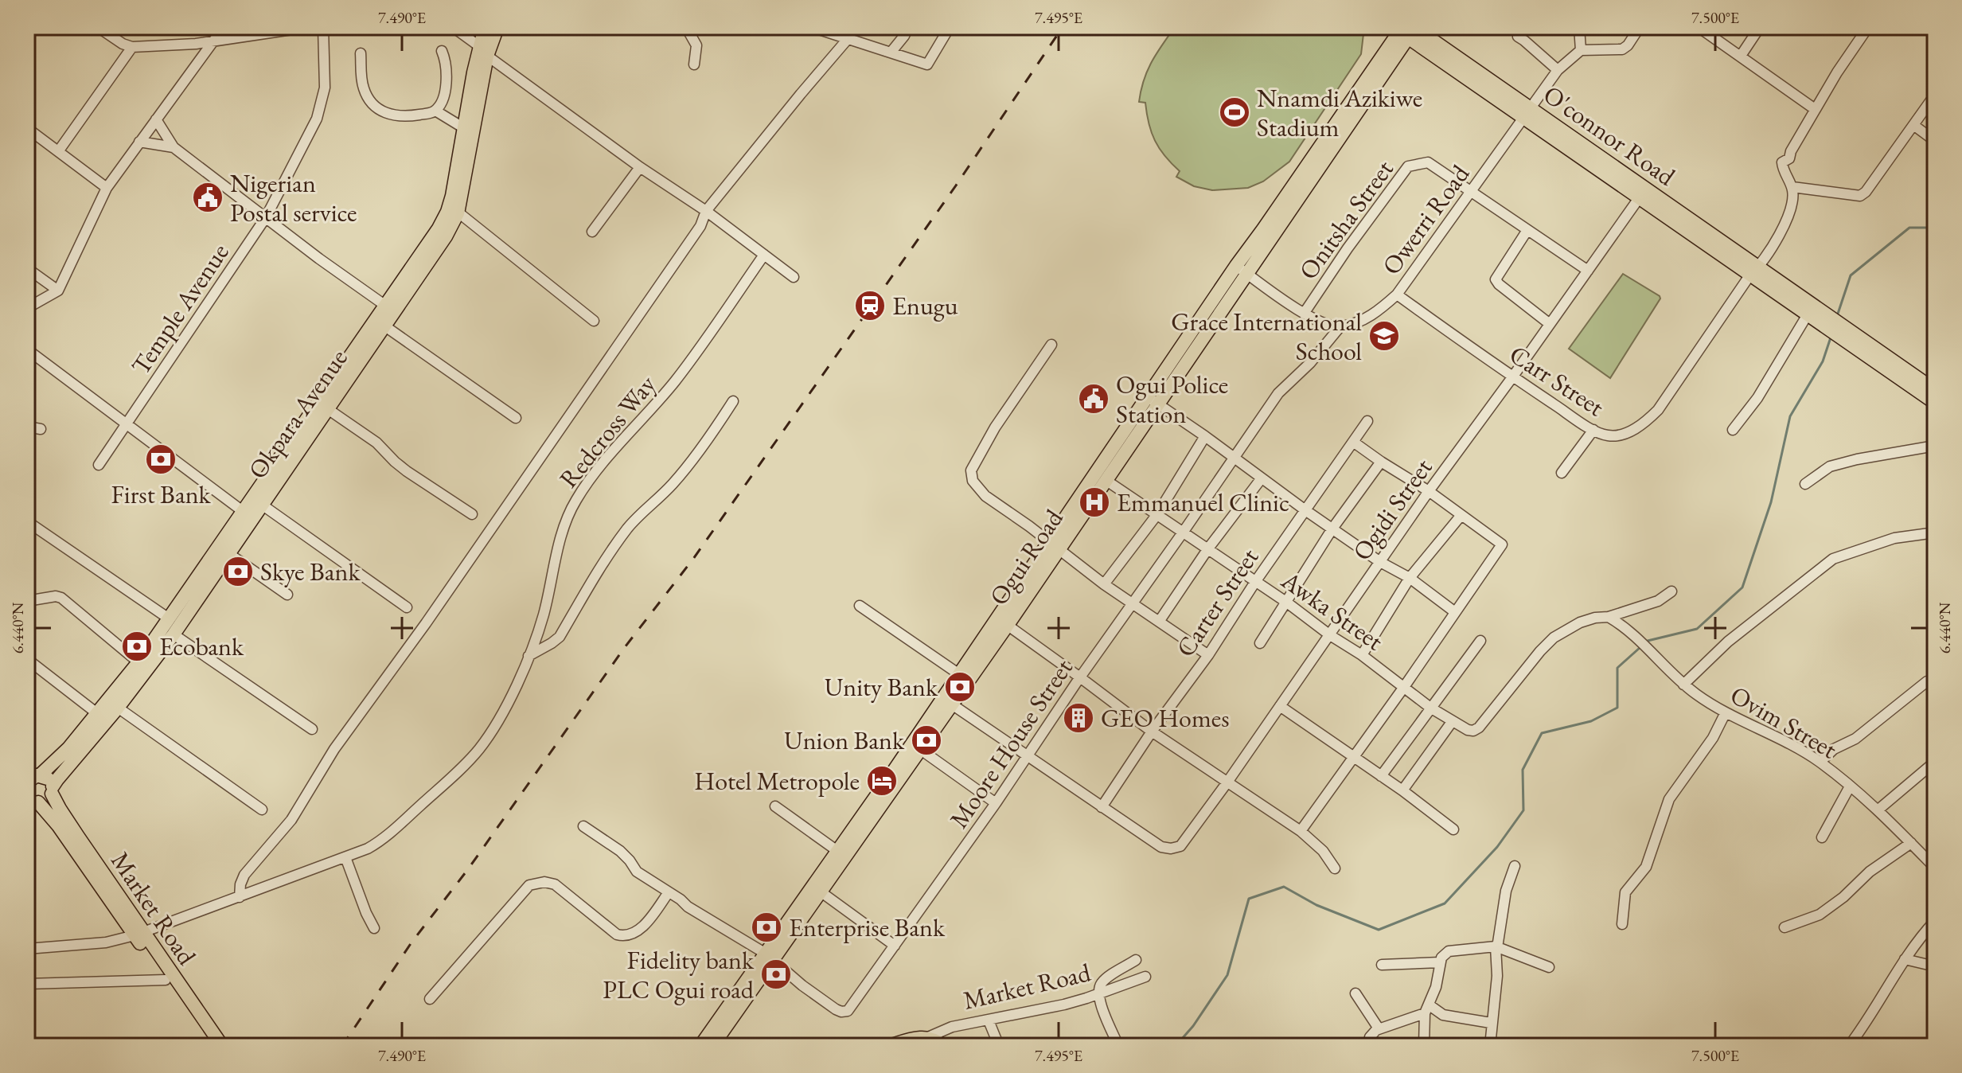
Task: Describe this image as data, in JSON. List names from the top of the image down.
{
  "streets": {
    "main road": [
      "O'connor Road",
      "Okpara Avenue",
      "Ogui Road",
      "Market Road"
    ],
    "street": [
      "Onitsha Street",
      "Owerri Road",
      "Temple Avenue",
      "Carr Street",
      "Redcross Way",
      "Ogidi Street",
      "Carter Street",
      "Awka Street",
      "Ovim Street",
      "Moore House Street"
    ]
  },
  "crossings": [
    ["O'connor Road", "Owerri Road"],
    ["O'connor Road", "Carr Street"],
    ["O'connor Road", "Ogidi Street"],
    ["O'connor Road", "Ogui Road"],
    ["Onitsha Street", "Owerri Road"],
    ["Onitsha Street", "Ogidi Street"],
    ["Owerri Road", "Carr Street"],
    ["Owerri Road", "Moore House Street"],
    ["Carr Street", "Ogidi Street"],
    ["Okpara Avenue", "Market Road"],
    ["Redcross Way", "Market Road"],
    ["Ogidi Street", "Carter Street"],
    ["Ogidi Street", "Awka Street"],
    ["Ogui Road", "Awka Street"],
    ["Ogui Road", "Moore House Street"],
    ["Carter Street", "Awka Street"],
    ["Awka Street", "Ovim Street"],
    ["Awka Street", "Moore House Street"]
  ],
  "places": {
    "sports": ["Nnamdi Azikiwe Stadium"],
    "public building": ["Nigerian Postal service", "Ogui Police Station"],
    "station": ["Enugu"],
    "school or university": ["Grace International School"],
    "bank": [
      "First Bank",
      "Skye Bank",
      "Ecobank",
      "Unity Bank",
      "Union Bank",
      "Enterprise Bank",
      "Fidelity bank PLC Ogui road"
    ],
    "hospital": ["Emmanuel Clinic"],
    "building": ["GEO Homes"],
    "hotel": ["Hotel Metropole"]
  },
  "coordinates": [
    "7.490°E",
    "7.495°E",
    "7.500°E",
    "6.440°N"
  ]
}
